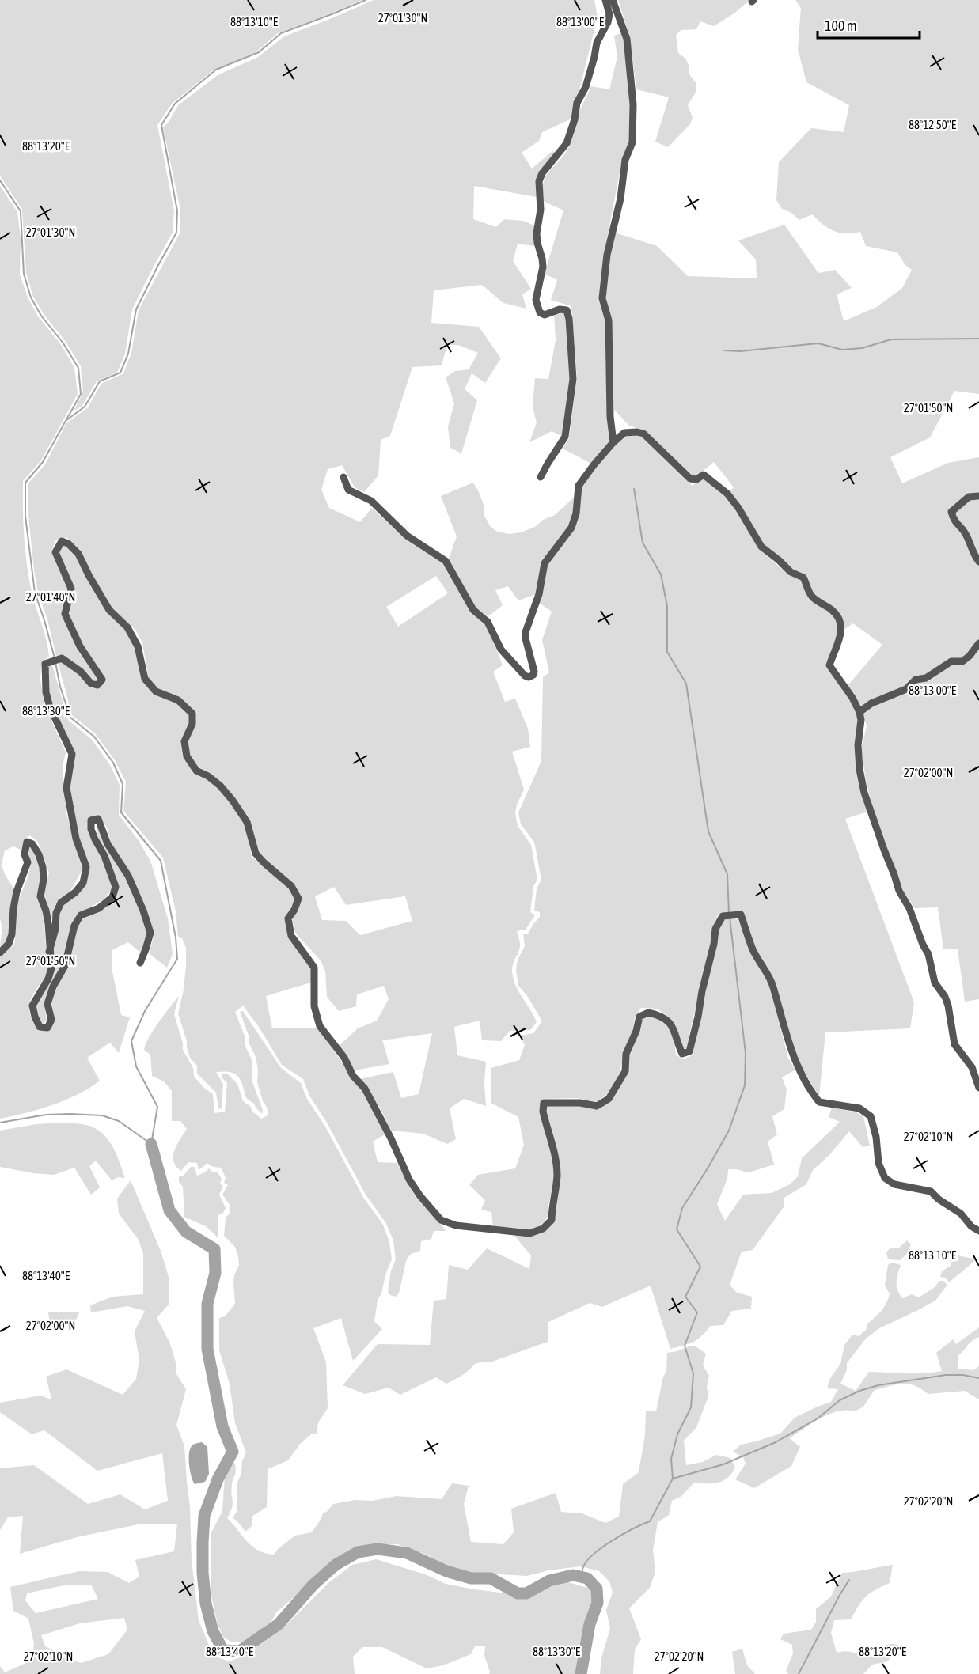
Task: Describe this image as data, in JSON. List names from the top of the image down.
{
  "scale_bar": "100 m",
  "coordinates": [
    "27°01'30\"N",
    "88°13'10\"E",
    "88°13'00\"E",
    "88°12'50\"E",
    "88°13'20\"E",
    "27°01'50\"N",
    "27°01'40\"N",
    "88°13'30\"E",
    "27°02'00\"N",
    "27°02'10\"N",
    "88°13'40\"E",
    "27°02'20\"N"
  ]
}
